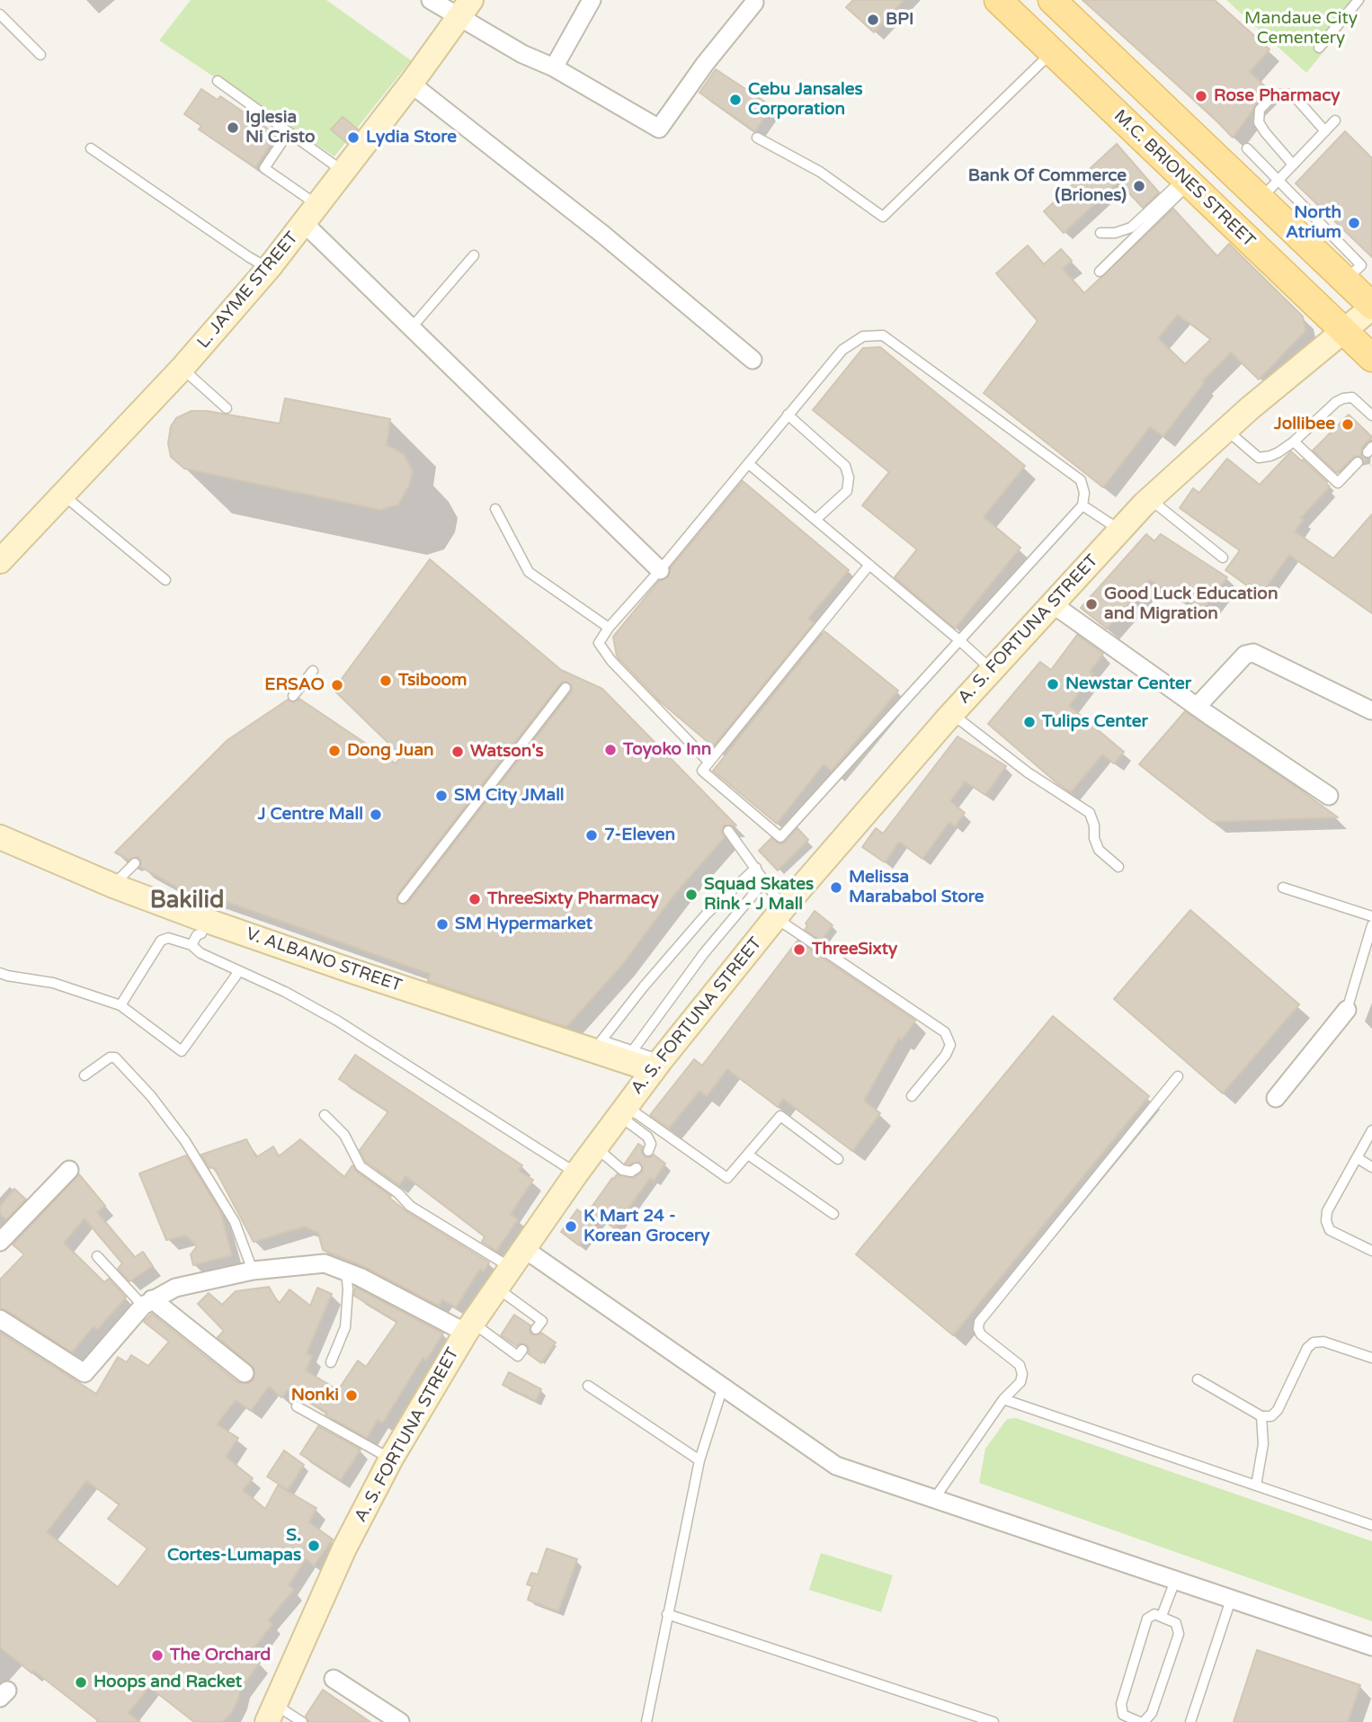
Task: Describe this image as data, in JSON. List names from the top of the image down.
{
  "streets": {
    "main road": [
      "M.C. BRIONES STREET",
      "L. JAYME STREET",
      "A. S. FORTUNA STREET",
      "V. ALBANO STREET"
    ]
  },
  "crossings": [
    ["M.C. BRIONES STREET", "A. S. FORTUNA STREET"],
    ["A. S. FORTUNA STREET", "V. ALBANO STREET"]
  ],
  "districts": ["Bakilid"],
  "parks": ["Mandaue City Cementery"],
  "places": [
    "BPI",
    "Rose Pharmacy",
    "Cebu Jansales Corporation",
    "Iglesia Ni Cristo",
    "Lydia Store",
    "Bank Of Commerce (Briones)",
    "North Atrium",
    "Jollibee",
    "Good Luck Education and Migration",
    "Tsiboom",
    "Newstar Center",
    "ERSAO",
    "Tulips Center",
    "Toyoko Inn",
    "Dong Juan",
    "Watson's",
    "SM City JMall",
    "J Centre Mall",
    "7-Eleven",
    "Melissa Marababol Store",
    "Squad Skates Rink - J Mall",
    "ThreeSixty Pharmacy",
    "SM Hypermarket",
    "ThreeSixty",
    "K Mart 24 - Korean Grocery",
    "Nonki",
    "S. Cortes-Lumapas",
    "The Orchard",
    "Hoops and Racket"
  ]
}
